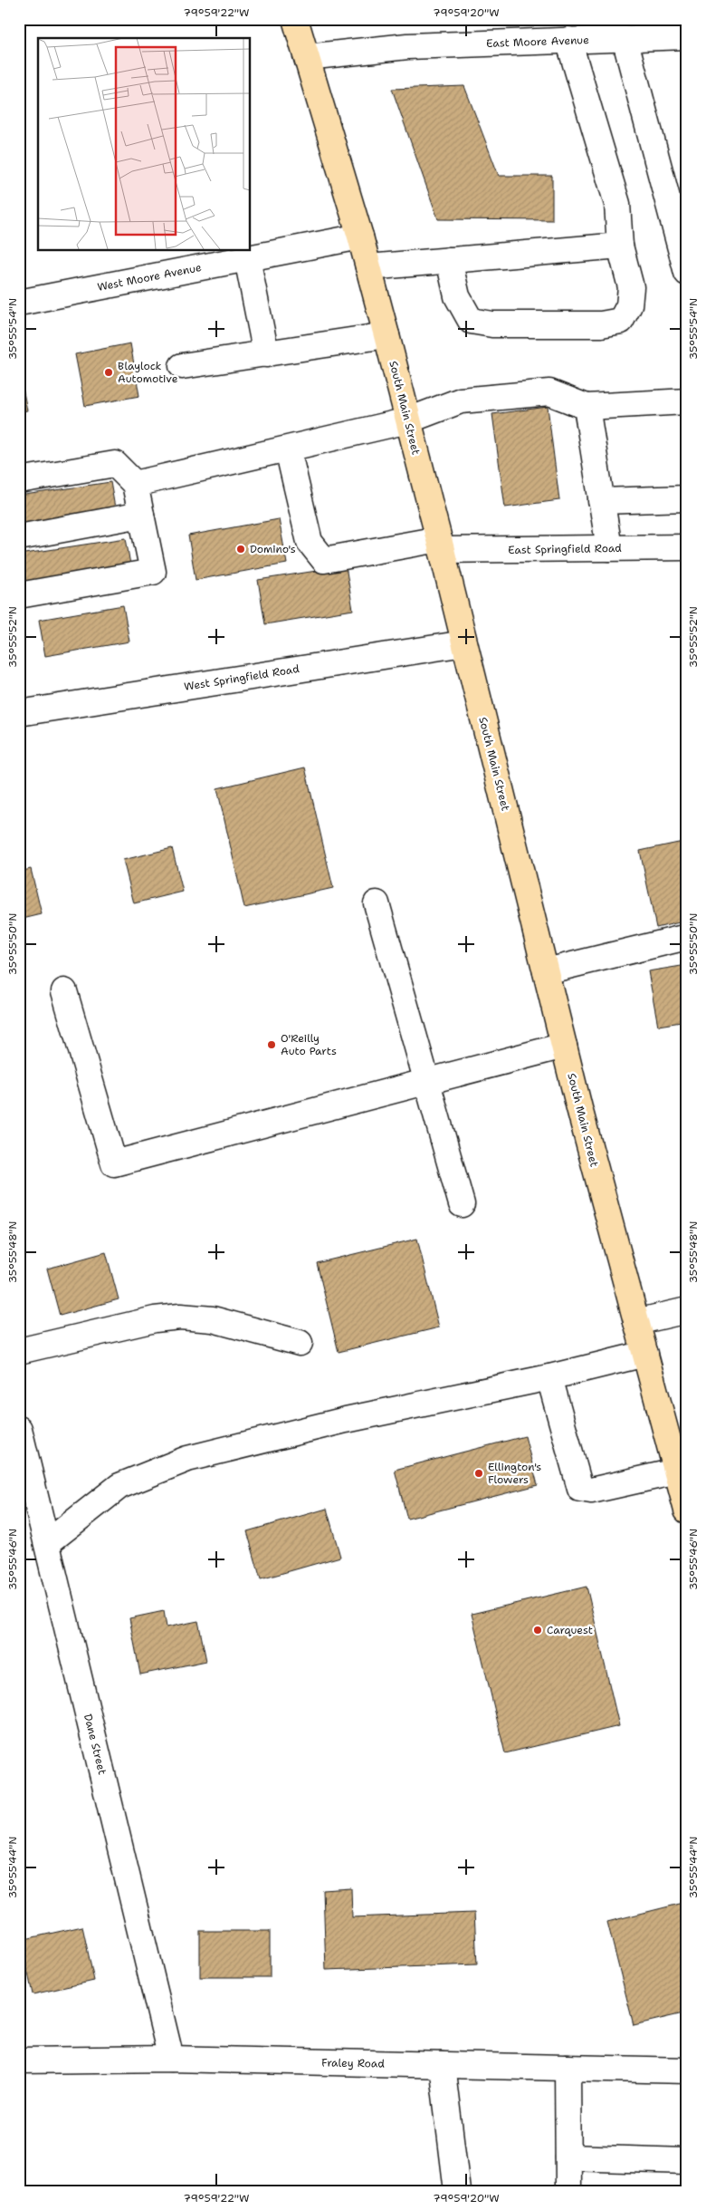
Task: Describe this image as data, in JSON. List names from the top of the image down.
{
  "streets": {
    "main road": ["South Main Street"],
    "street": [
      "East Moore Avenue",
      "West Moore Avenue",
      "East Springfield Road",
      "West Springfield Road",
      "Dane Street",
      "Fraley Road"
    ]
  },
  "crossings": [
    ["East Moore Avenue", "South Main Street"],
    ["West Moore Avenue", "South Main Street"],
    ["South Main Street", "East Springfield Road"],
    ["South Main Street", "West Springfield Road"],
    ["Dane Street", "Fraley Road"]
  ],
  "places": [
    "Blaylock Automotive",
    "Domino's",
    "O'Reilly Auto Parts",
    "Ellington's Flowers",
    "Carquest"
  ],
  "coordinates": [
    "79°59'22\"W",
    "79°59'20\"W",
    "35°55'54\"N",
    "35°55'52\"N",
    "35°55'50\"N",
    "35°55'48\"N",
    "35°55'46\"N",
    "35°55'44\"N"
  ]
}
